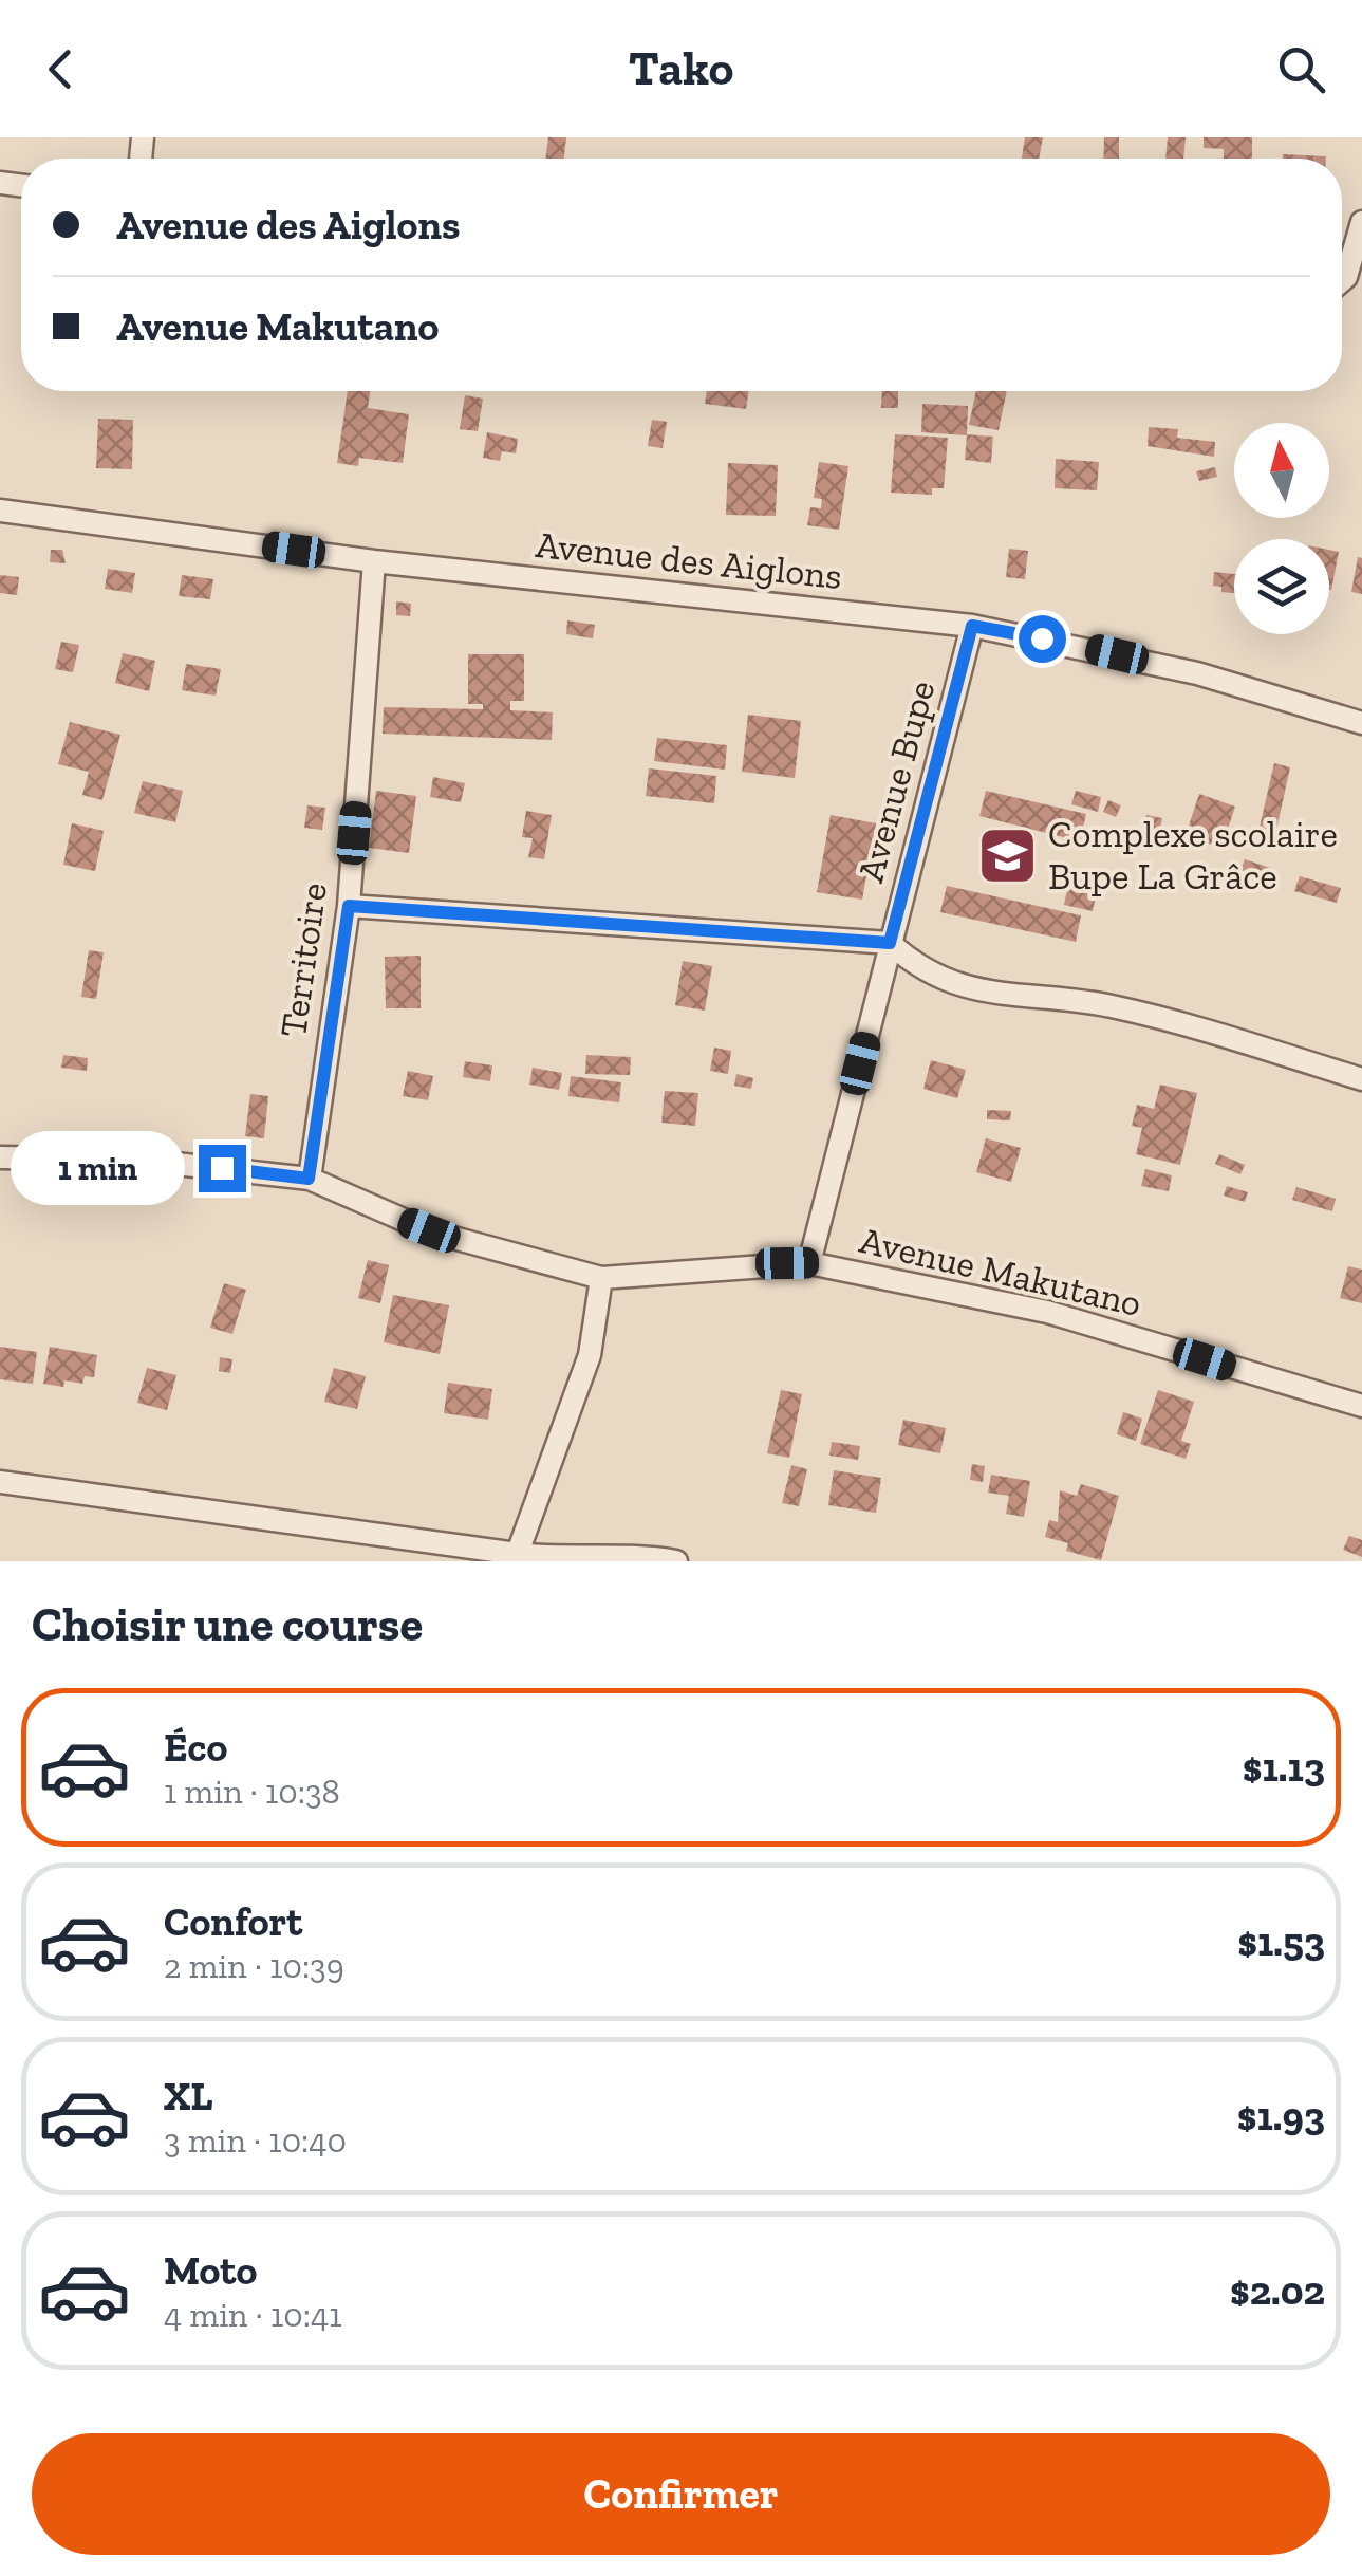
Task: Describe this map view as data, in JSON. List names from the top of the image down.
{
  "streets": {
    "street": [
      "Avenue des Aiglons",
      "Avenue Bupe",
      "Territoire",
      "Avenue Makutano"
    ]
  },
  "crossings": [
    ["Avenue des Aiglons", "Avenue Bupe"],
    ["Avenue des Aiglons", "Territoire"],
    ["Avenue Bupe", "Avenue Makutano"],
    ["Territoire", "Avenue Makutano"]
  ],
  "places": {
    "school or university": ["Complexe scolaire Bupe La Grâce"]
  },
  "north": "top",
  "page": {
    "header": "Tako",
    "banner": ["Avenue des Aiglons", "Avenue Makutano"],
    "bubble": "1 min",
    "heading": "Choisir une course",
    "list": [
      {
        "name": "Éco",
        "note": "1 min · 10:38",
        "value": "$1.13"
      },
      {
        "name": "Confort",
        "note": "2 min · 10:39",
        "value": "$1.53"
      },
      {
        "name": "XL",
        "note": "3 min · 10:40",
        "value": "$1.93"
      },
      {
        "name": "Moto",
        "note": "4 min · 10:41",
        "value": "$2.02"
      }
    ],
    "buttons": "Confirmer"
  }
}
